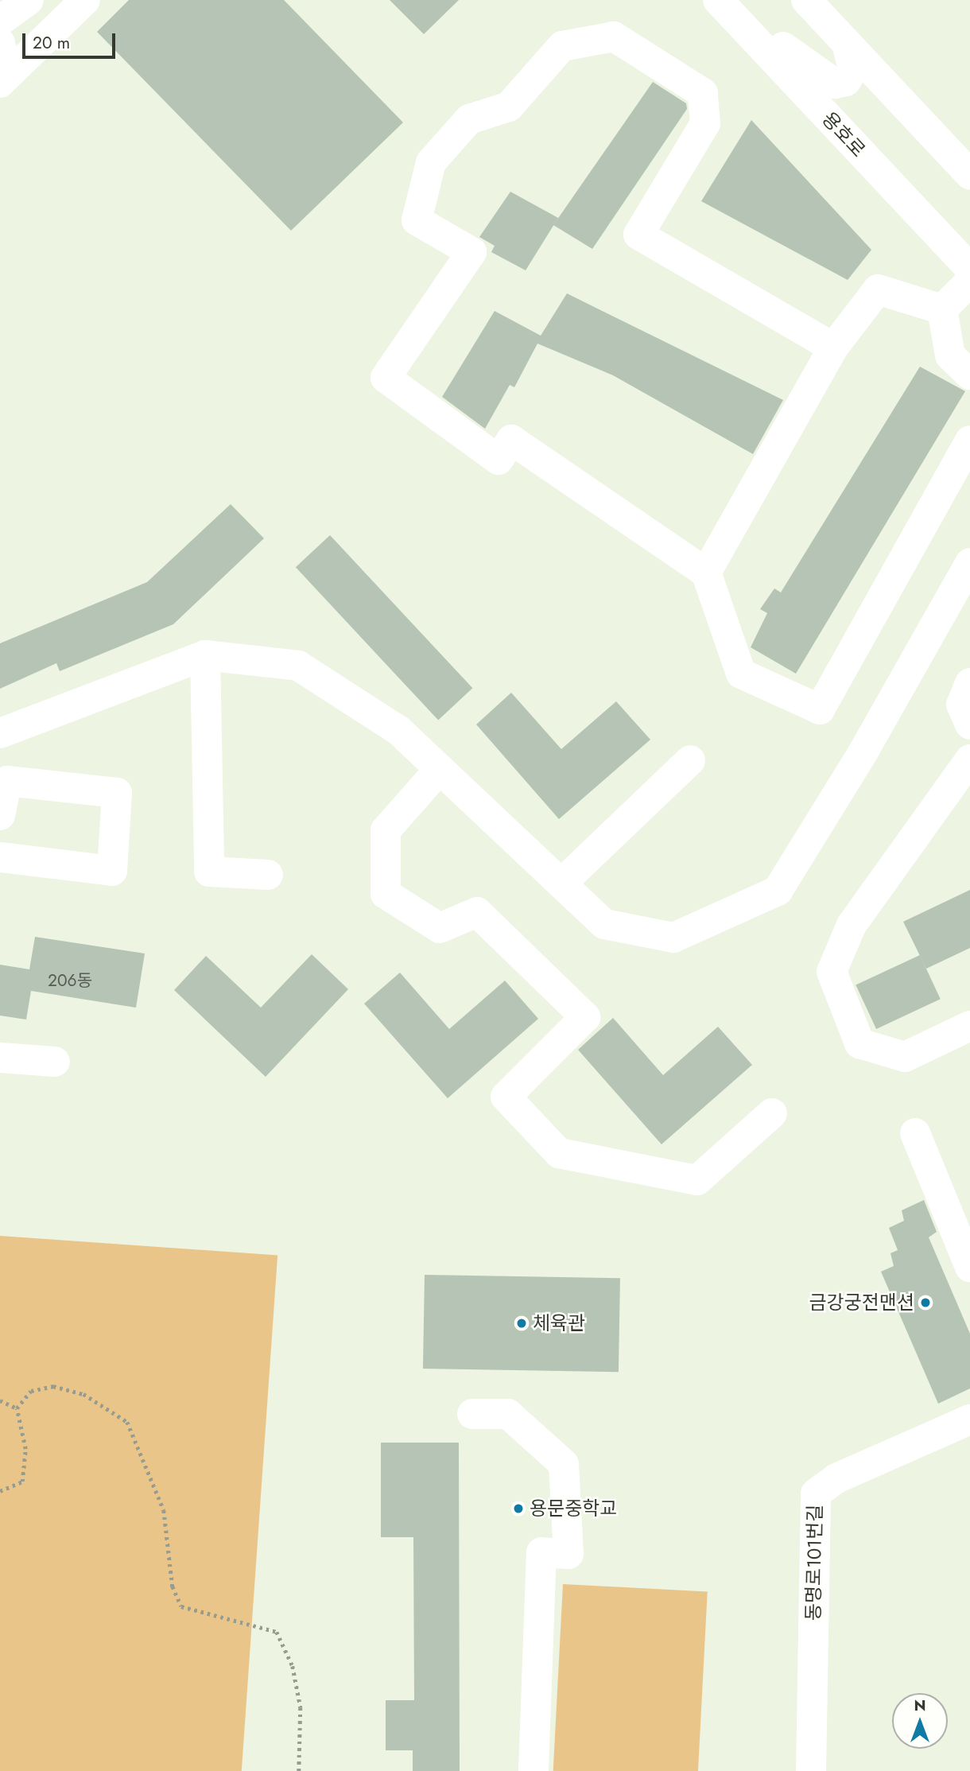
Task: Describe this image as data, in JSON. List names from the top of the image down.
{
  "streets": {
    "main road": ["용호로", "동명로101번길"]
  },
  "places": ["금강궁전맨션", "체육관", "용문중학교"],
  "house_numbers": ["206동"],
  "scale_bar": "20 m",
  "north": "top"
}
